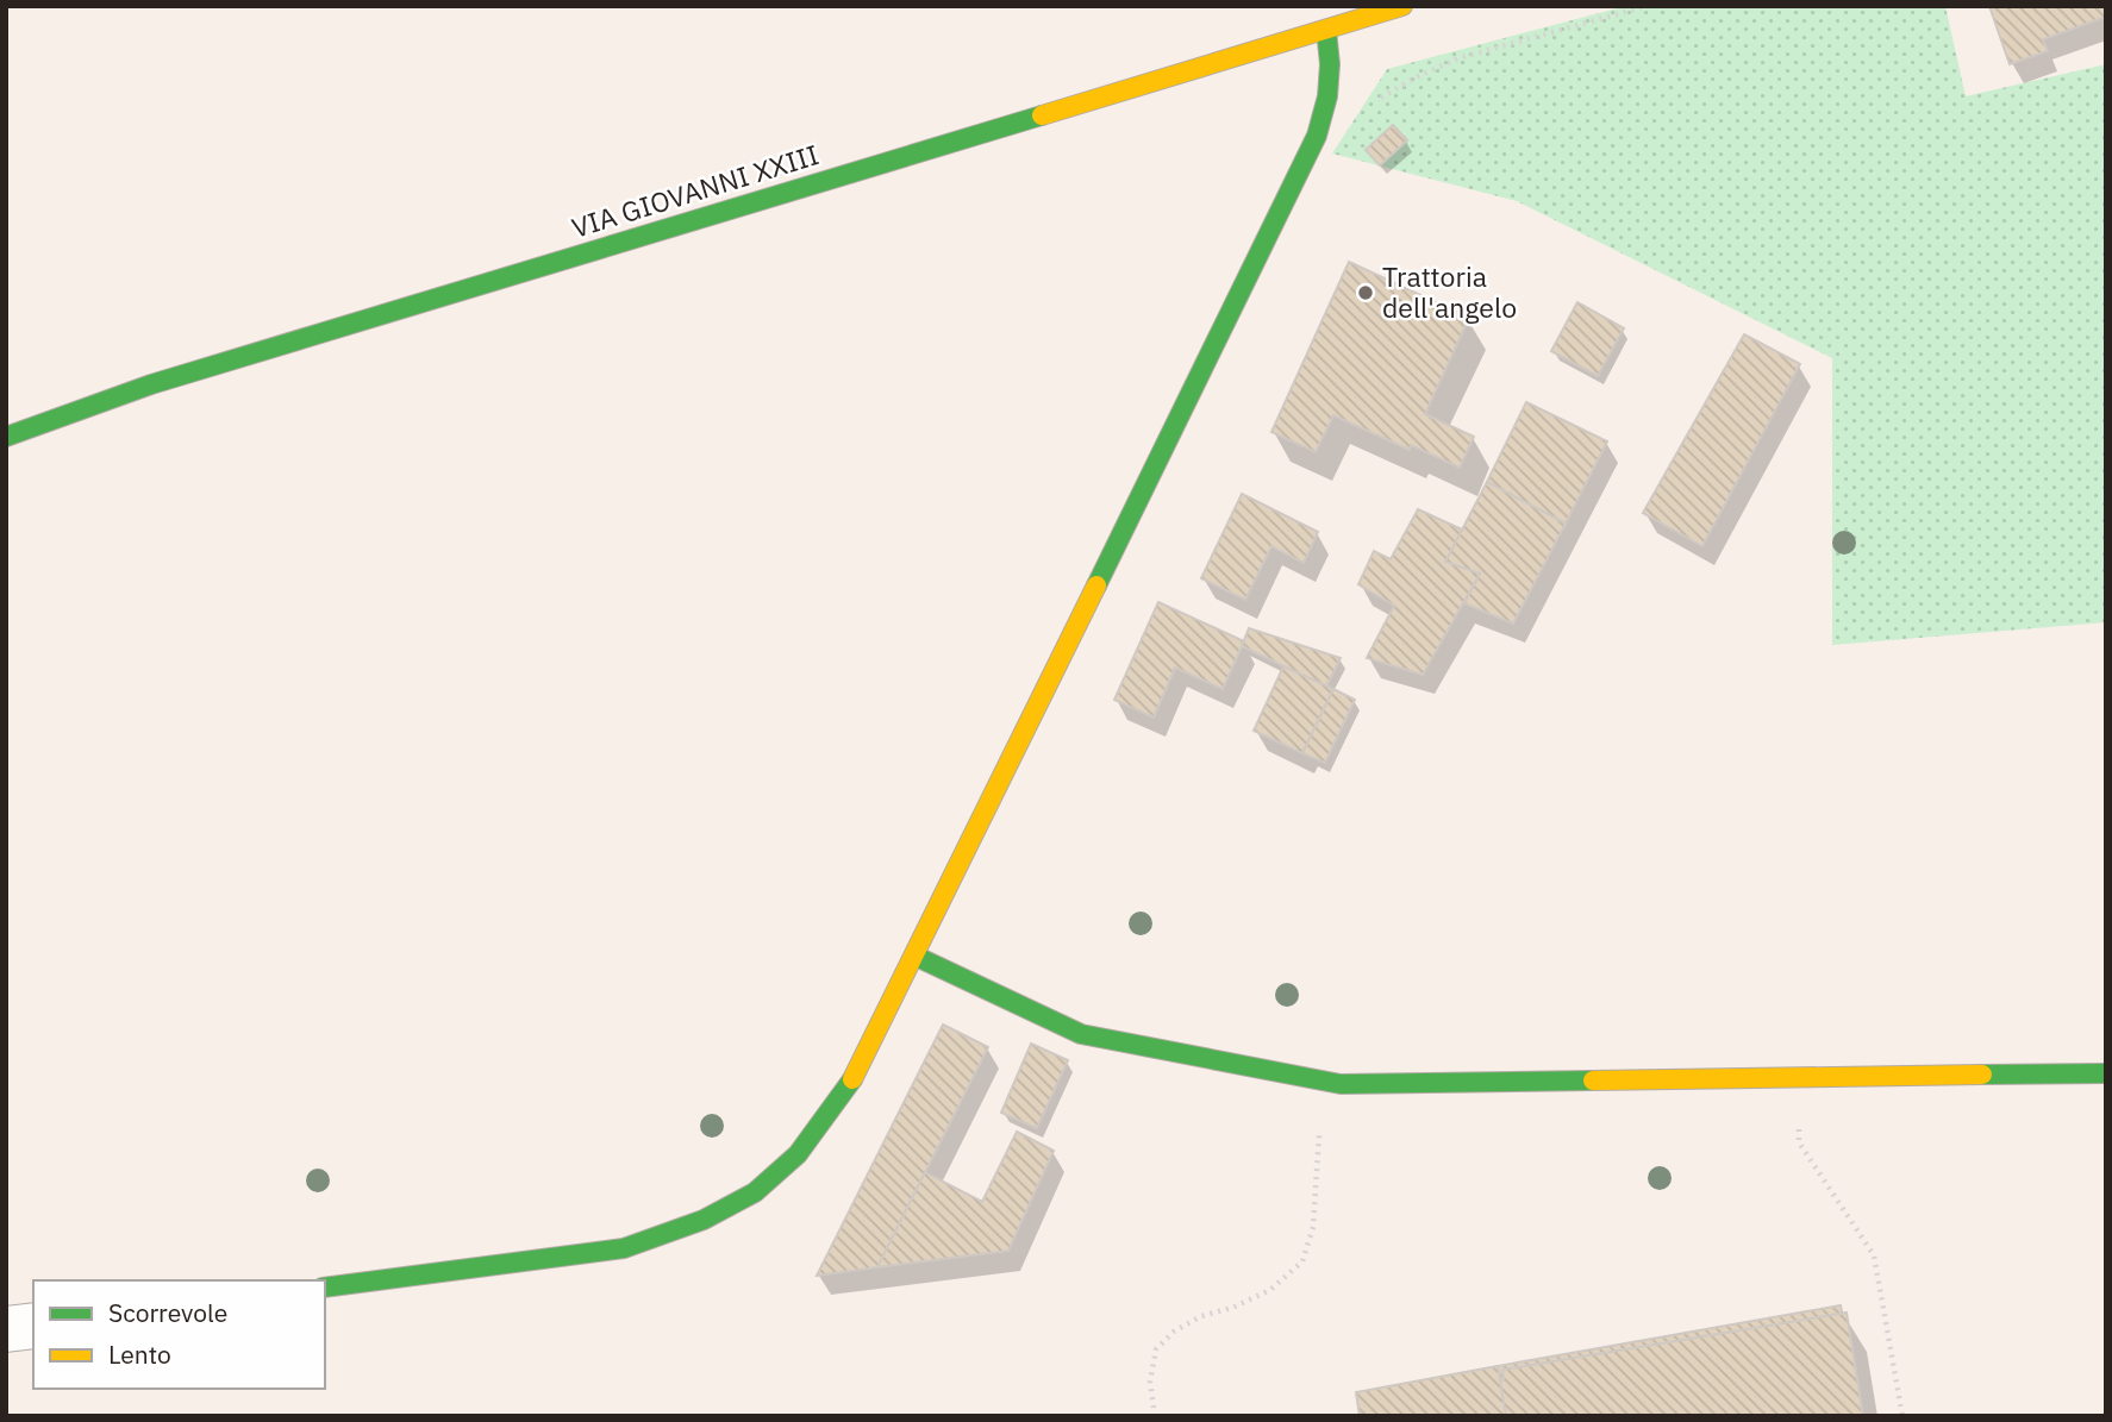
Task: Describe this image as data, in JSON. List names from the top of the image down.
{
  "streets": {
    "street": ["VIA GIOVANNI XXIII"]
  },
  "places": ["Trattoria dell'angelo"],
  "legend": ["Scorrevole", "Lento"]
}
